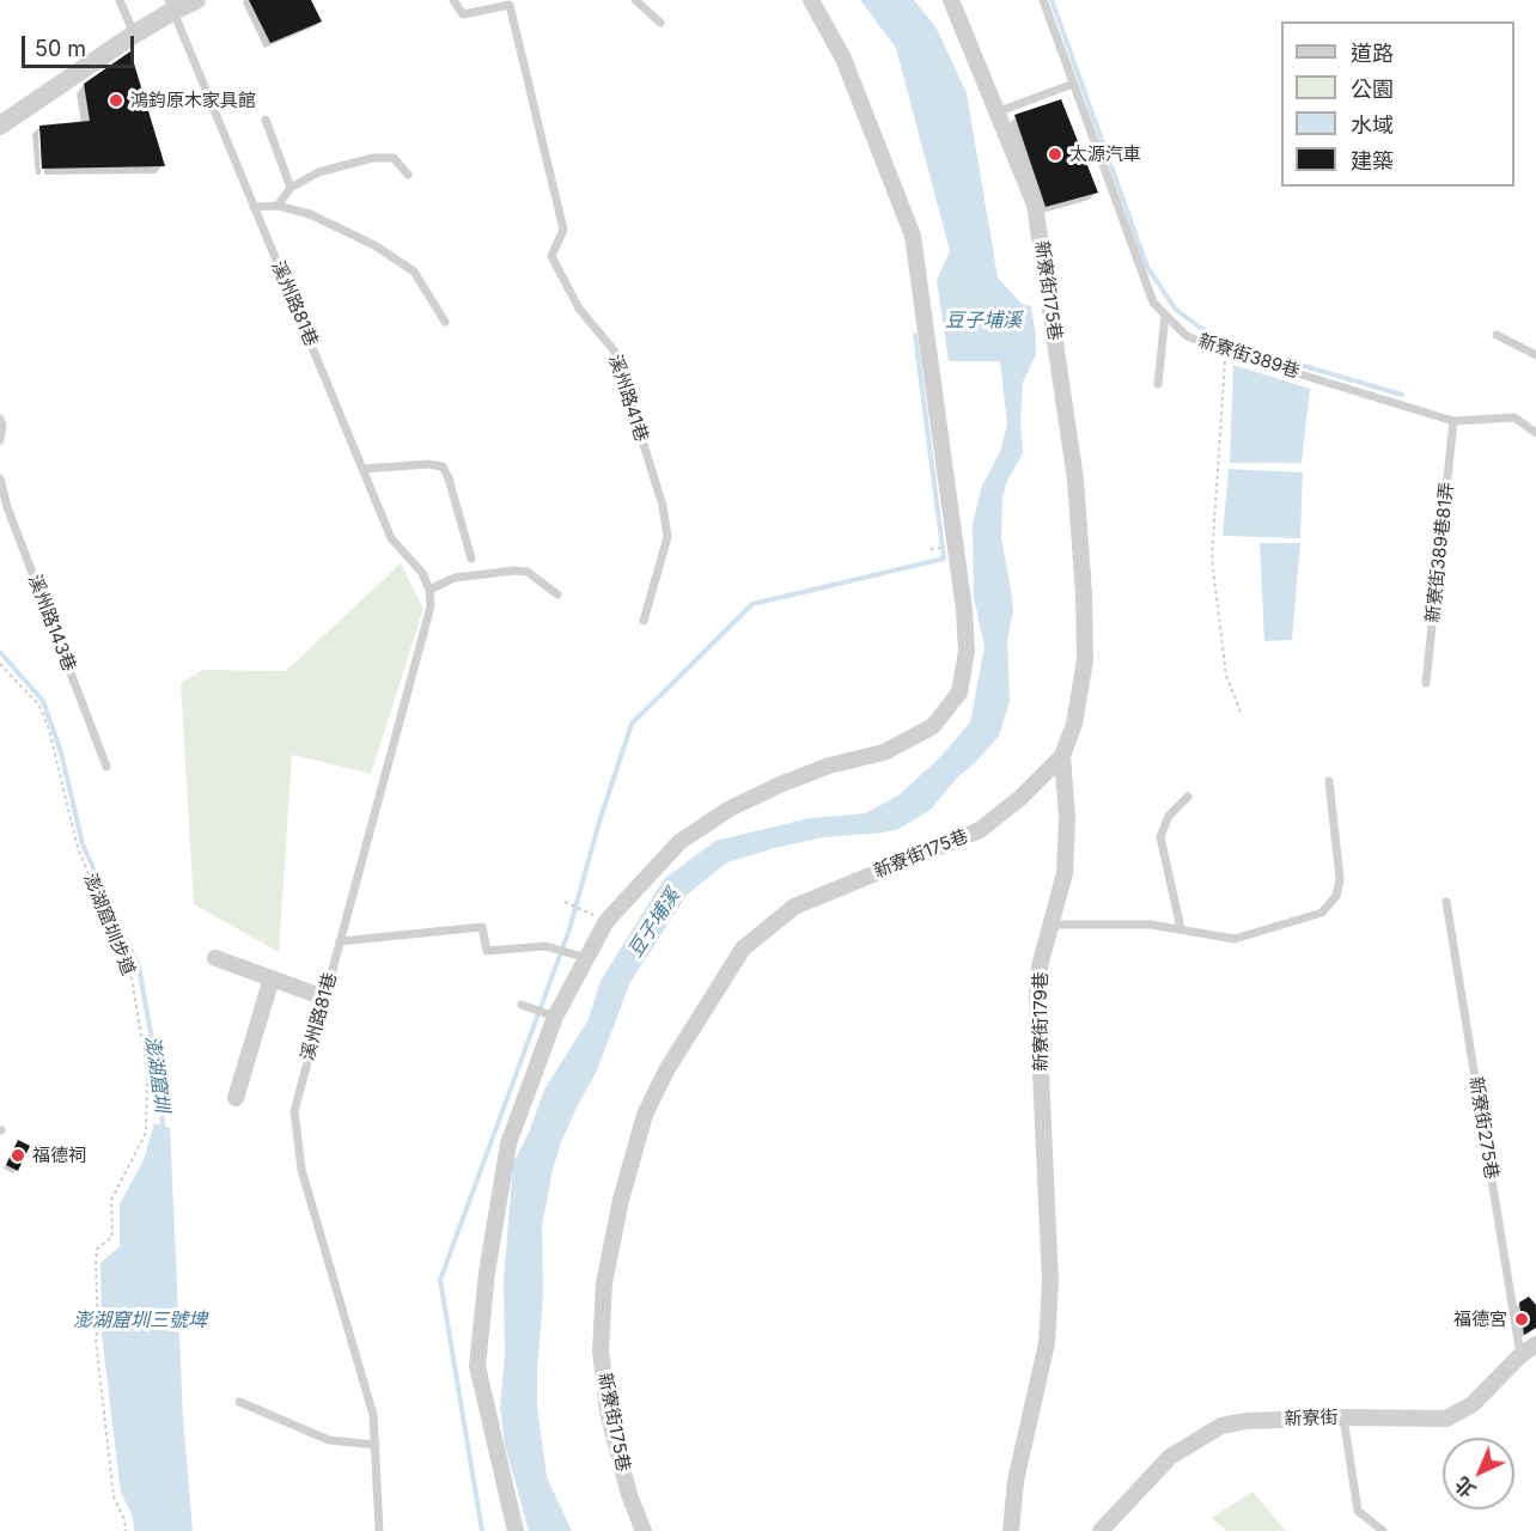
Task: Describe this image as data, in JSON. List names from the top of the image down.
{
  "streets": {
    "street": ["新寮街175巷", "新寮街179巷", "新寮街"],
    "lane": [
      "溪州路81巷",
      "新寮街389巷",
      "溪州路41巷",
      "新寮街389巷81弄",
      "溪州路143巷",
      "新寮街275巷"
    ],
    "path": ["澎湖窟圳步道"]
  },
  "crossings": [
    ["新寮街175巷", "新寮街179巷"],
    ["新寮街389巷", "新寮街389巷81弄"],
    ["新寮街275巷", "新寮街"]
  ],
  "water": ["豆子埔溪", "澎湖窟圳", "澎湖窟圳三號埤"],
  "places": [
    "鴻鈞原木家具館",
    "太源汽車",
    "福德祠",
    "福德宮"
  ],
  "legend": [
    "道路",
    "公園",
    "水域",
    "建築"
  ],
  "scale_bar": "50 m",
  "north": "bottom left"
}
